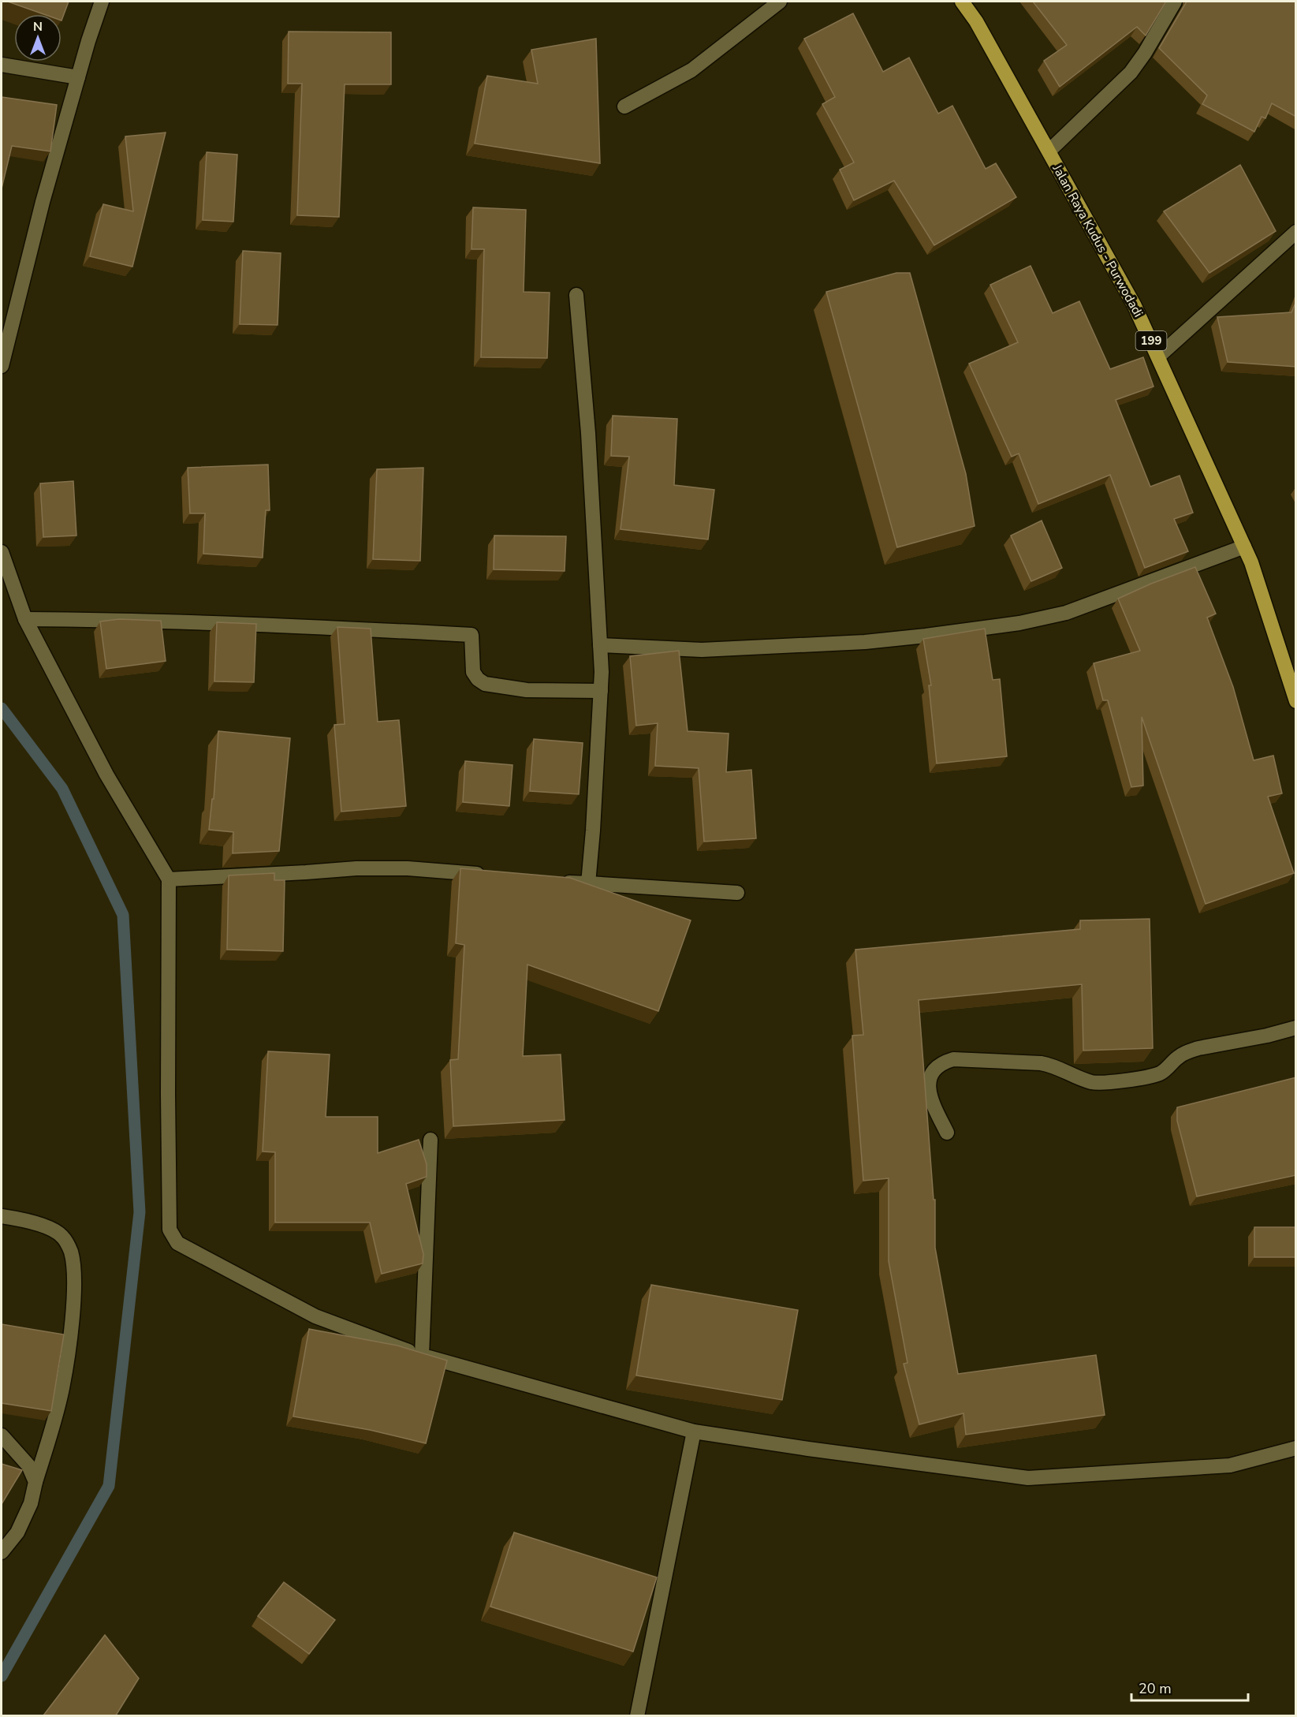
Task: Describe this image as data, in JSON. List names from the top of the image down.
{
  "streets": {
    "main road": ["Jalan Raya Kudus - Purwodadi", "199"]
  },
  "scale_bar": "20 m",
  "north": "top"
}
